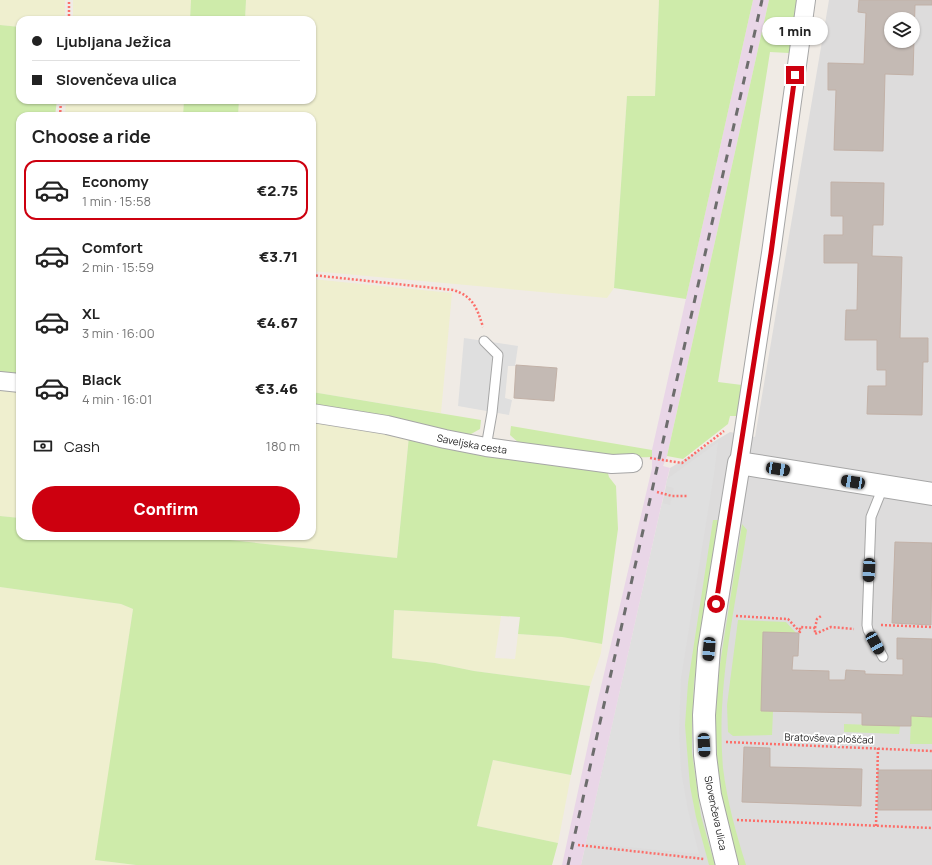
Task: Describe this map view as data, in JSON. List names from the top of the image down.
{
  "streets": {
    "street": ["Saveljska cesta", "Slovenčeva ulica"],
    "path": ["Bratovševa ploščad"]
  },
  "page": {
    "banner": ["Ljubljana Ježica", "Slovenčeva ulica"],
    "bubble": "1 min",
    "heading": "Choose a ride",
    "list": [
      {
        "name": "Economy",
        "note": "1 min · 15:58",
        "value": "€2.75"
      },
      {
        "name": "Comfort",
        "note": "2 min · 15:59",
        "value": "€3.71"
      },
      {
        "name": "XL",
        "note": "3 min · 16:00",
        "value": "€4.67"
      },
      {
        "name": "Black",
        "note": "4 min · 16:01",
        "value": "€3.46"
      }
    ],
    "pay": ["Cash", "180 m"],
    "buttons": "Confirm"
  }
}
